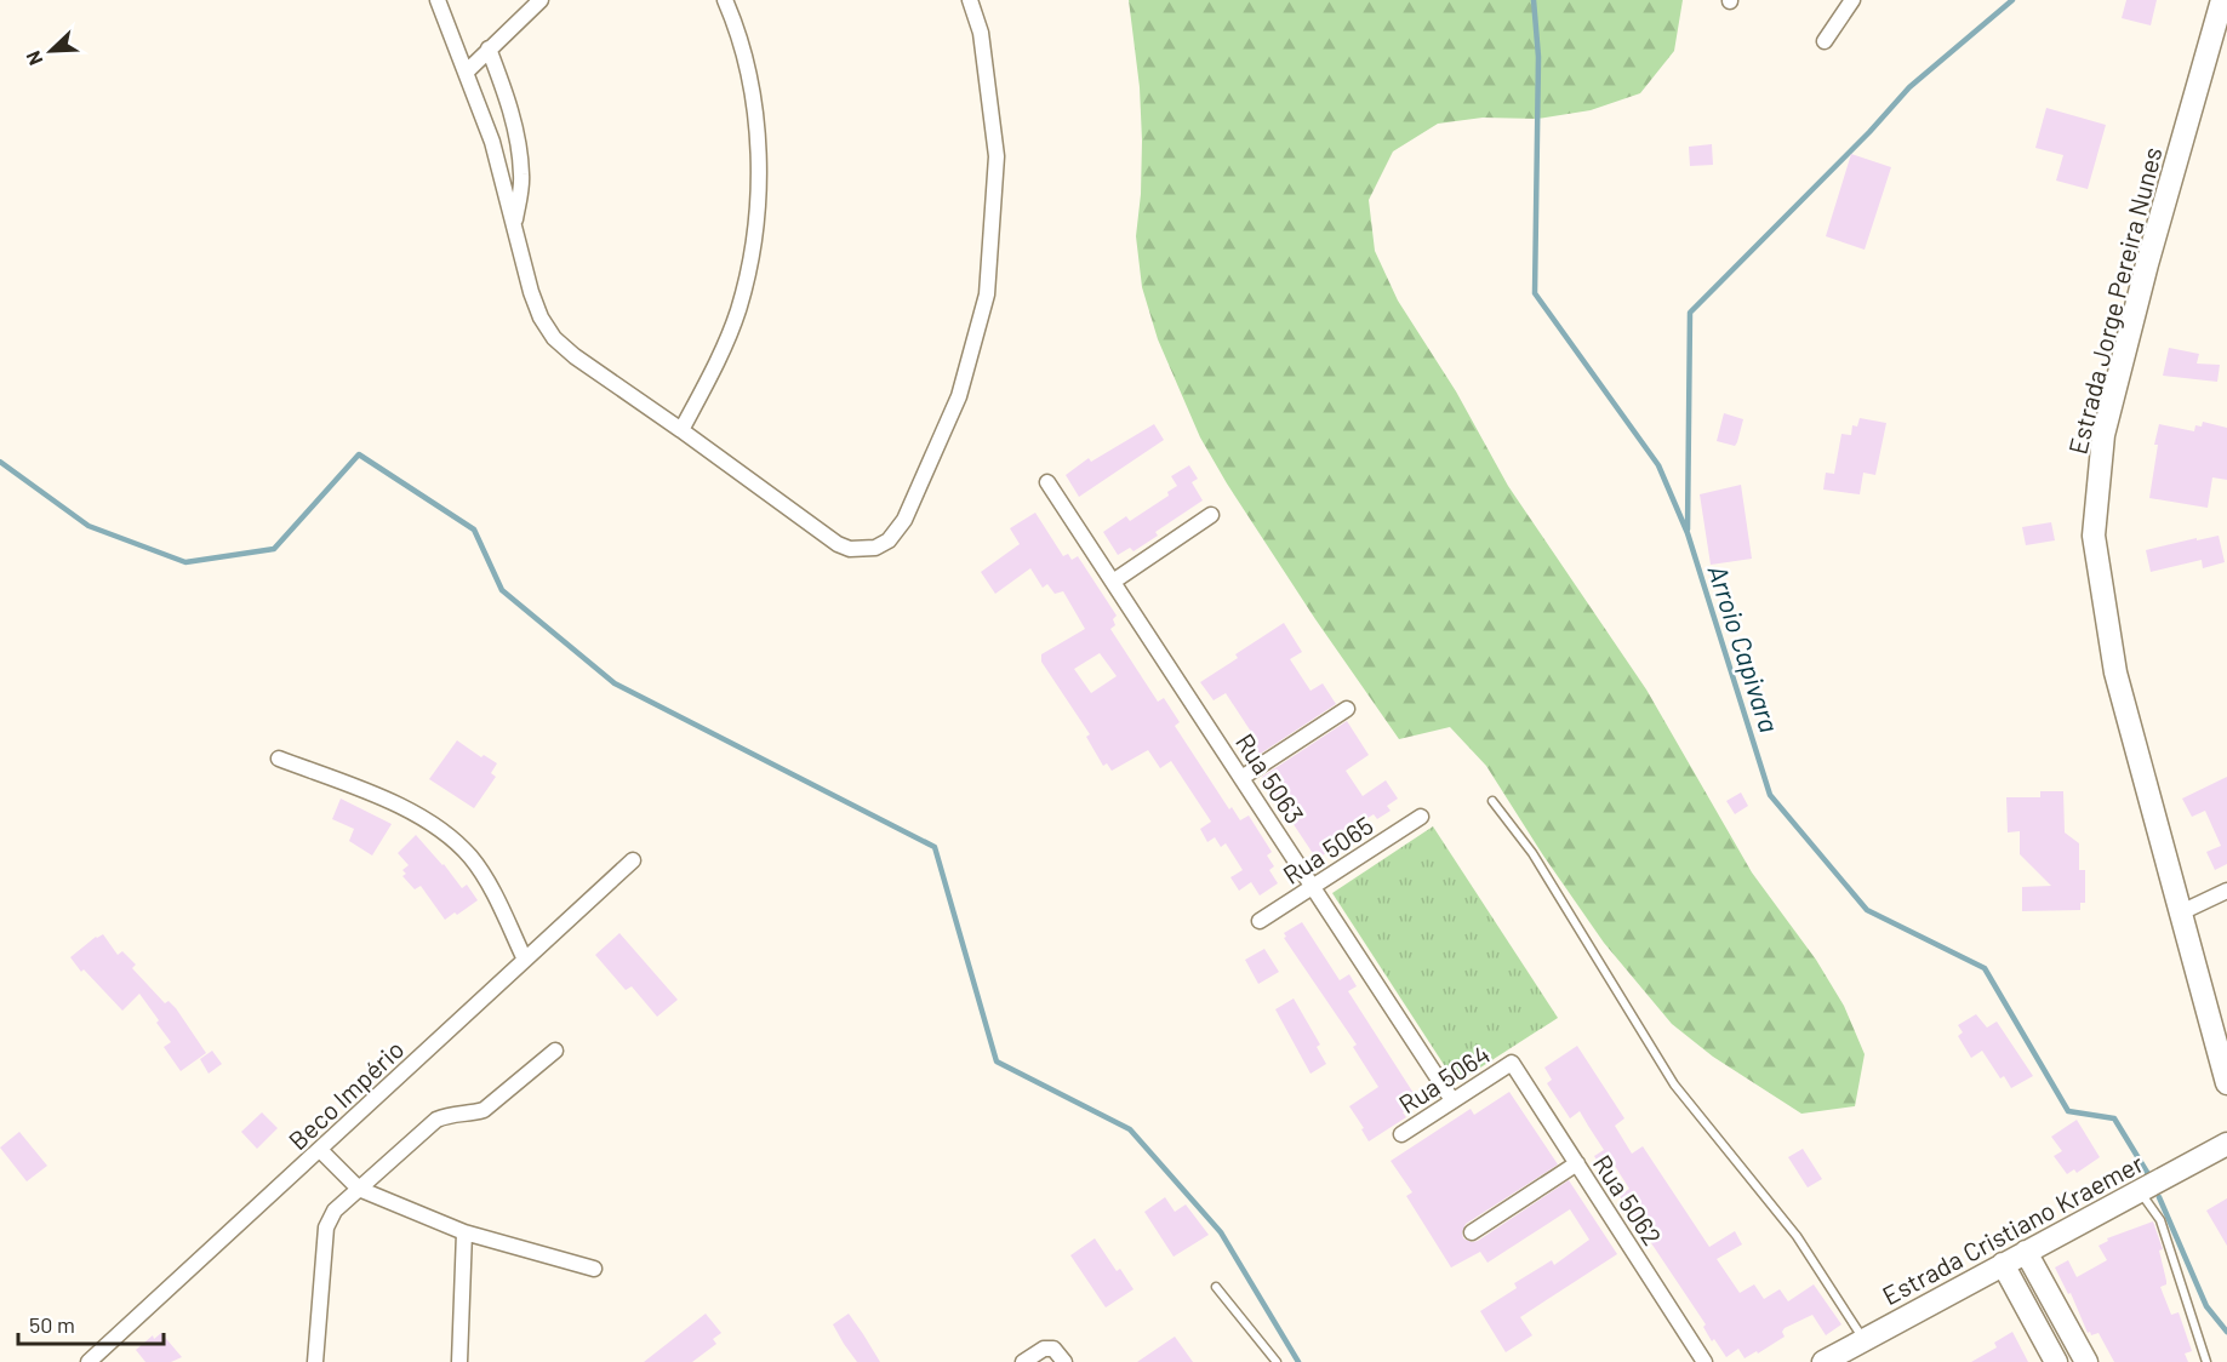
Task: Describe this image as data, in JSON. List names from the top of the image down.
{
  "streets": {
    "street": [
      "Estrada Jorge Pereira Nunes",
      "Rua 5063",
      "Rua 5065",
      "Rua 5064",
      "Beco Império",
      "Rua 5062",
      "Estrada Cristiano Kraemer"
    ]
  },
  "crossings": [
    ["Rua 5063", "Rua 5065"],
    ["Rua 5063", "Rua 5064"],
    ["Rua 5064", "Rua 5062"]
  ],
  "water": ["Arroio Capivara"],
  "scale_bar": "50 m",
  "north": "bottom left"
}
